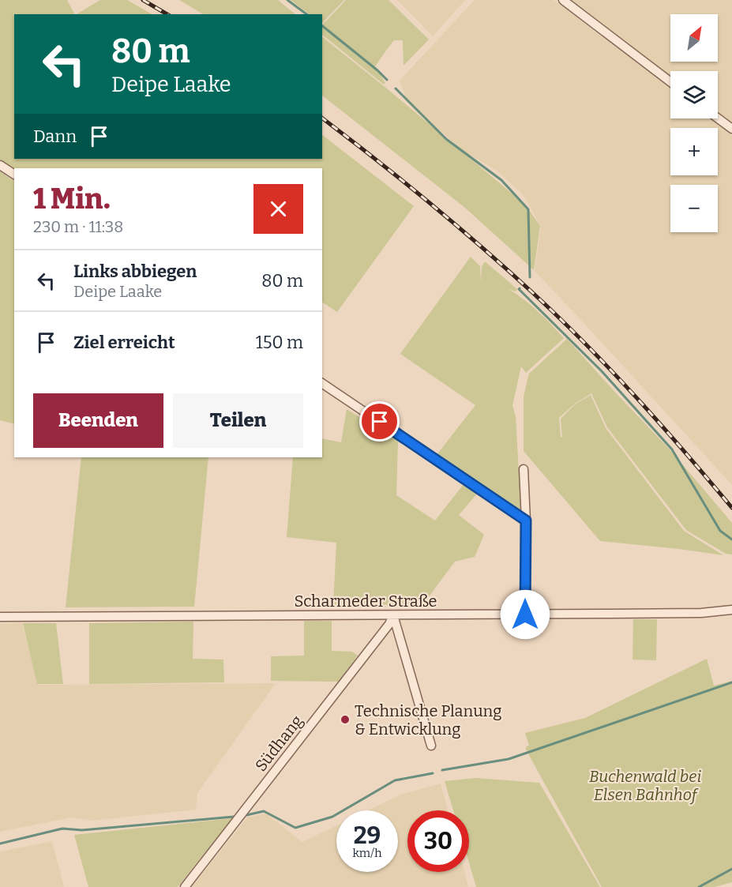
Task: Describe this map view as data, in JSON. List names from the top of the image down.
{
  "streets": {
    "street": ["Scharmeder Straße", "Südhang"]
  },
  "crossings": [
    ["Scharmeder Straße", "Südhang"]
  ],
  "parks": ["Buchenwald bei Elsen Bahnhof"],
  "places": ["Technische Planung & Entwicklung"],
  "north": "top right",
  "page": {
    "map_buttons": ["+", "−"],
    "turn": ["80 m", "Deipe Laake"],
    "then": "Dann",
    "heading": ["1 Min.", "230 m · 11:38"],
    "list": [
      {
        "name": "Links abbiegen",
        "note": "Deipe Laake",
        "value": "80 m"
      },
      {
        "name": "Ziel erreicht",
        "value": "150 m"
      }
    ],
    "buttons": ["Beenden", "Teilen"],
    "speed": "29 km/h",
    "limit": "30"
  }
}
